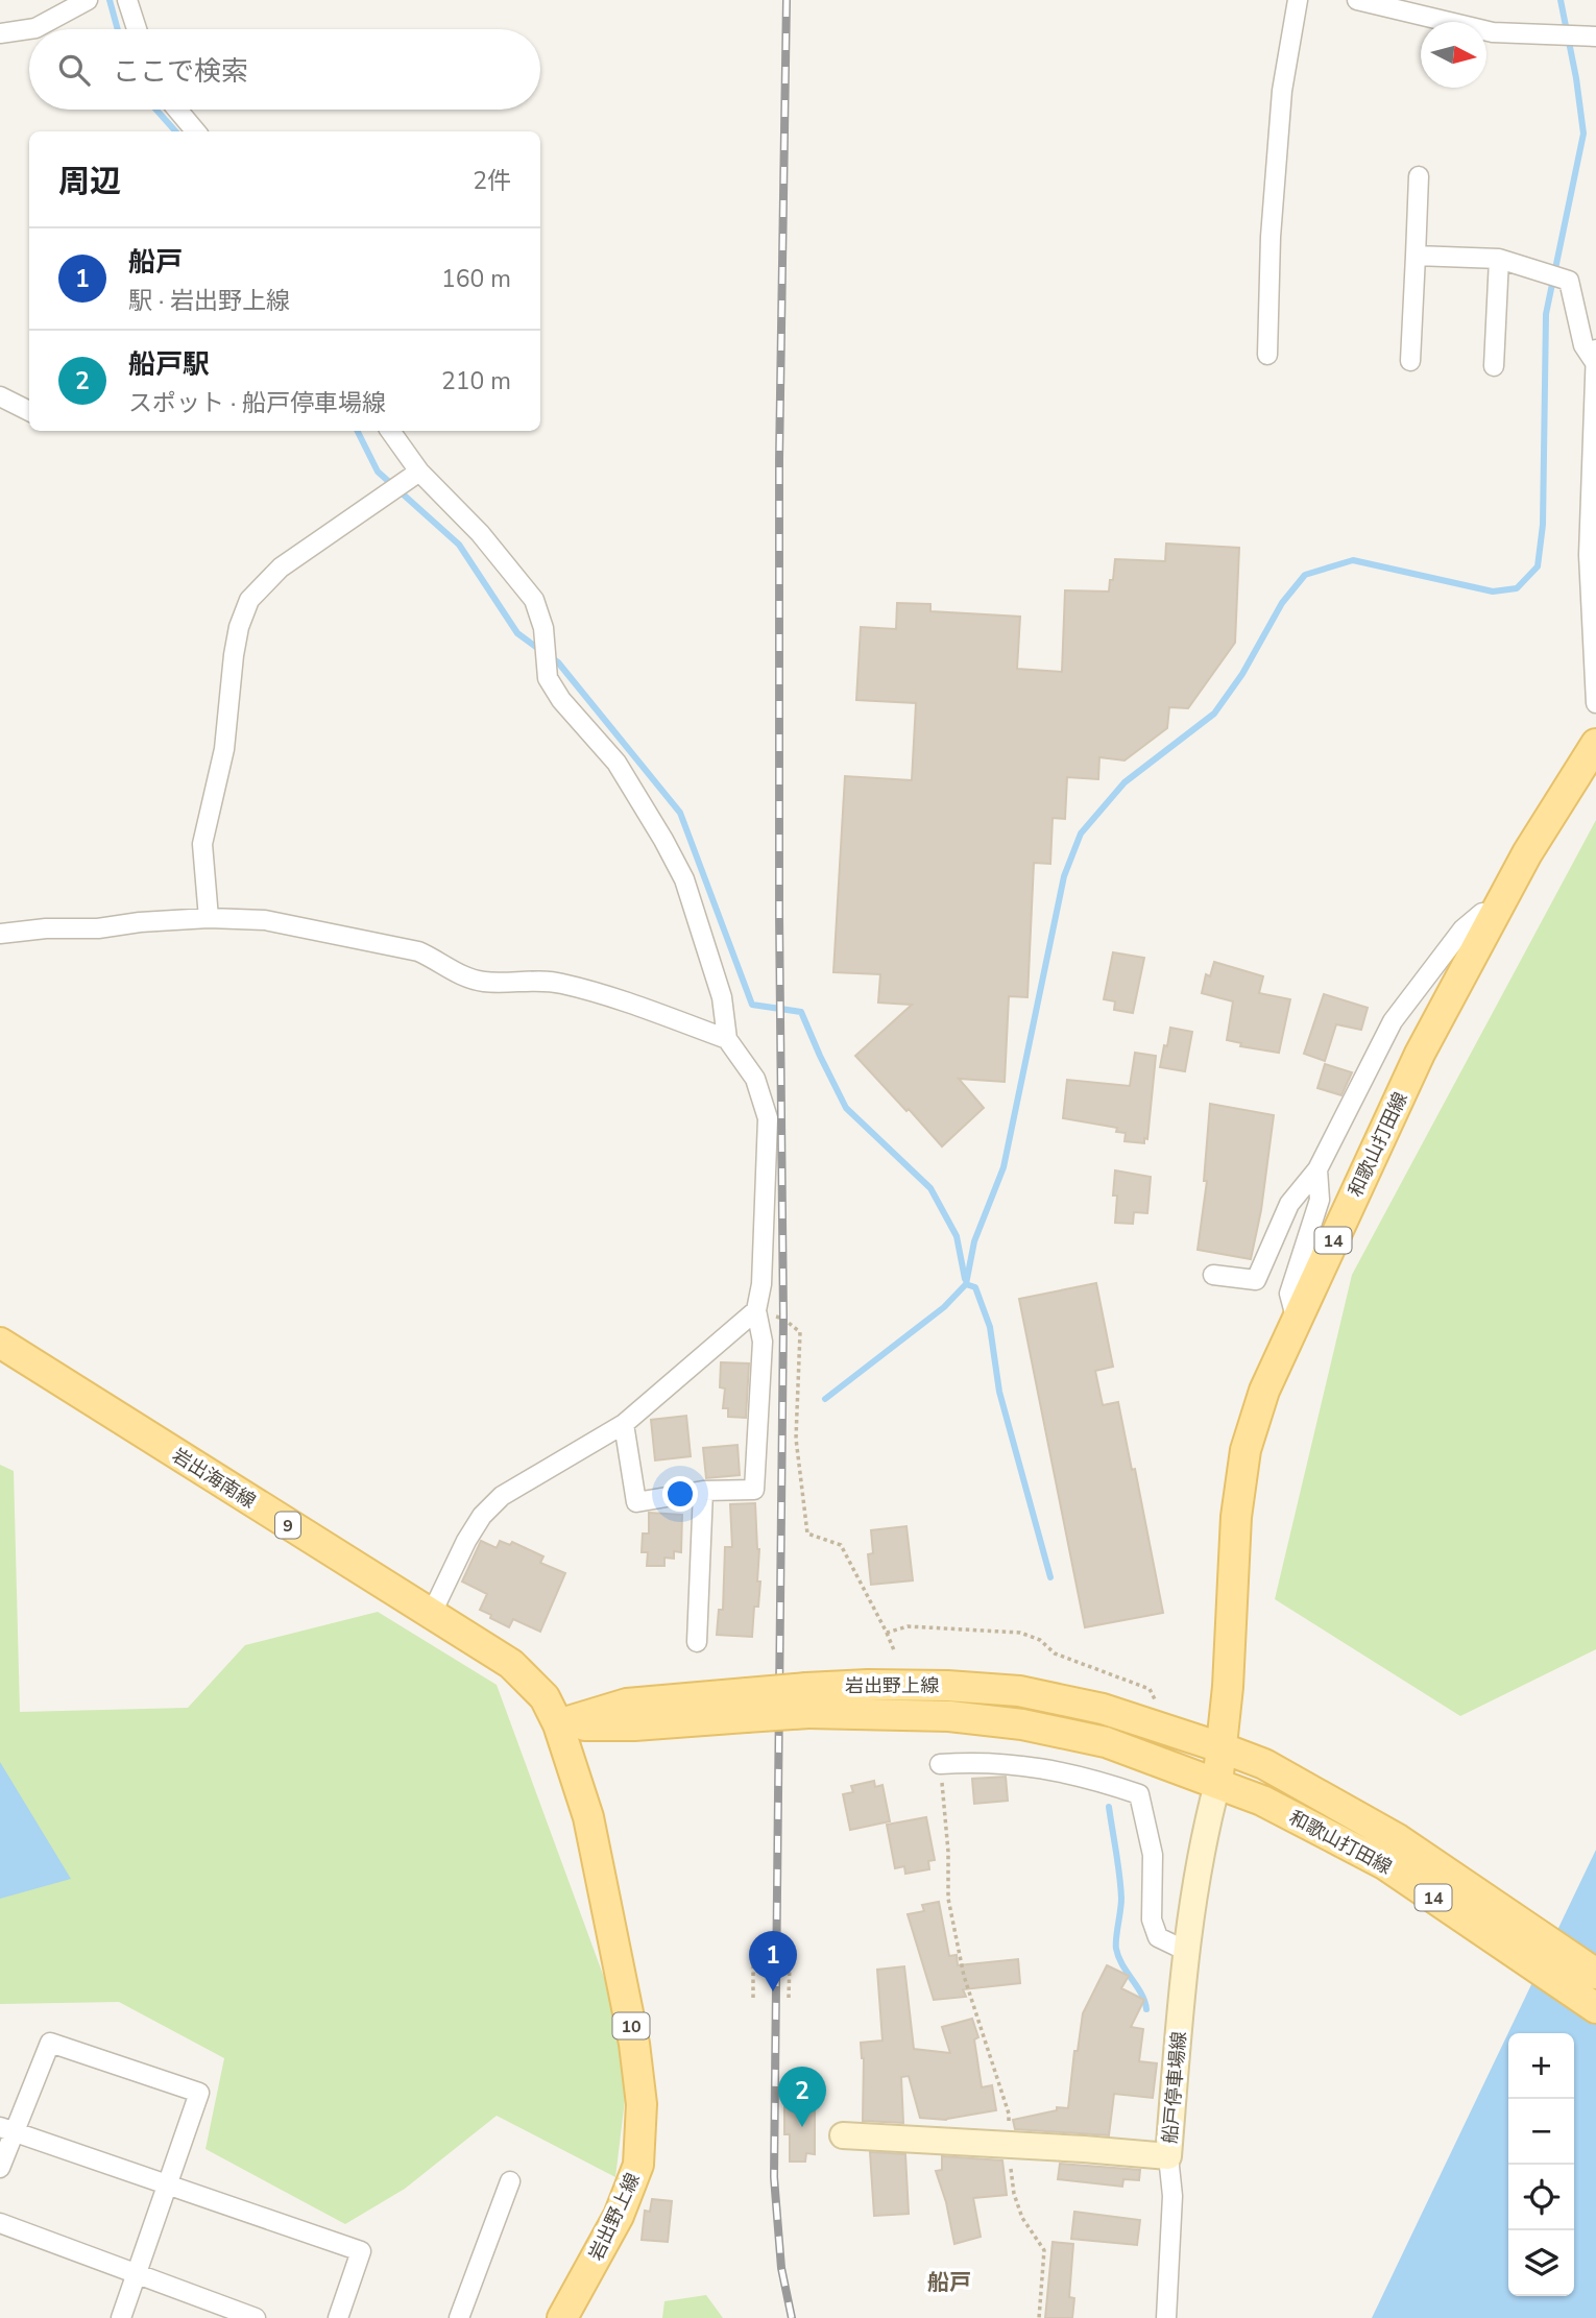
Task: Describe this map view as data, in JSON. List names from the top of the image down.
{
  "streets": {
    "main road": [
      "和歌山打田線",
      "14",
      "岩出海南線",
      "9",
      "岩出野上線",
      "10",
      "船戸停車場線"
    ]
  },
  "crossings": [
    ["和歌山打田線", "岩出野上線"],
    ["和歌山打田線", "船戸停車場線"],
    ["岩出海南線", "岩出野上線"],
    ["岩出野上線", "船戸停車場線"]
  ],
  "districts": ["船戸"],
  "north": "right",
  "page": {
    "search": "ここで検索",
    "heading": ["周辺", "2件"],
    "list": [
      {
        "mark": "1",
        "name": "船戸",
        "note": "駅 · 岩出野上線",
        "value": "160 m"
      },
      {
        "mark": "2",
        "name": "船戸駅",
        "note": "スポット · 船戸停車場線",
        "value": "210 m"
      }
    ],
    "pins": ["1", "2"],
    "map_buttons": ["+", "−"]
  }
}
